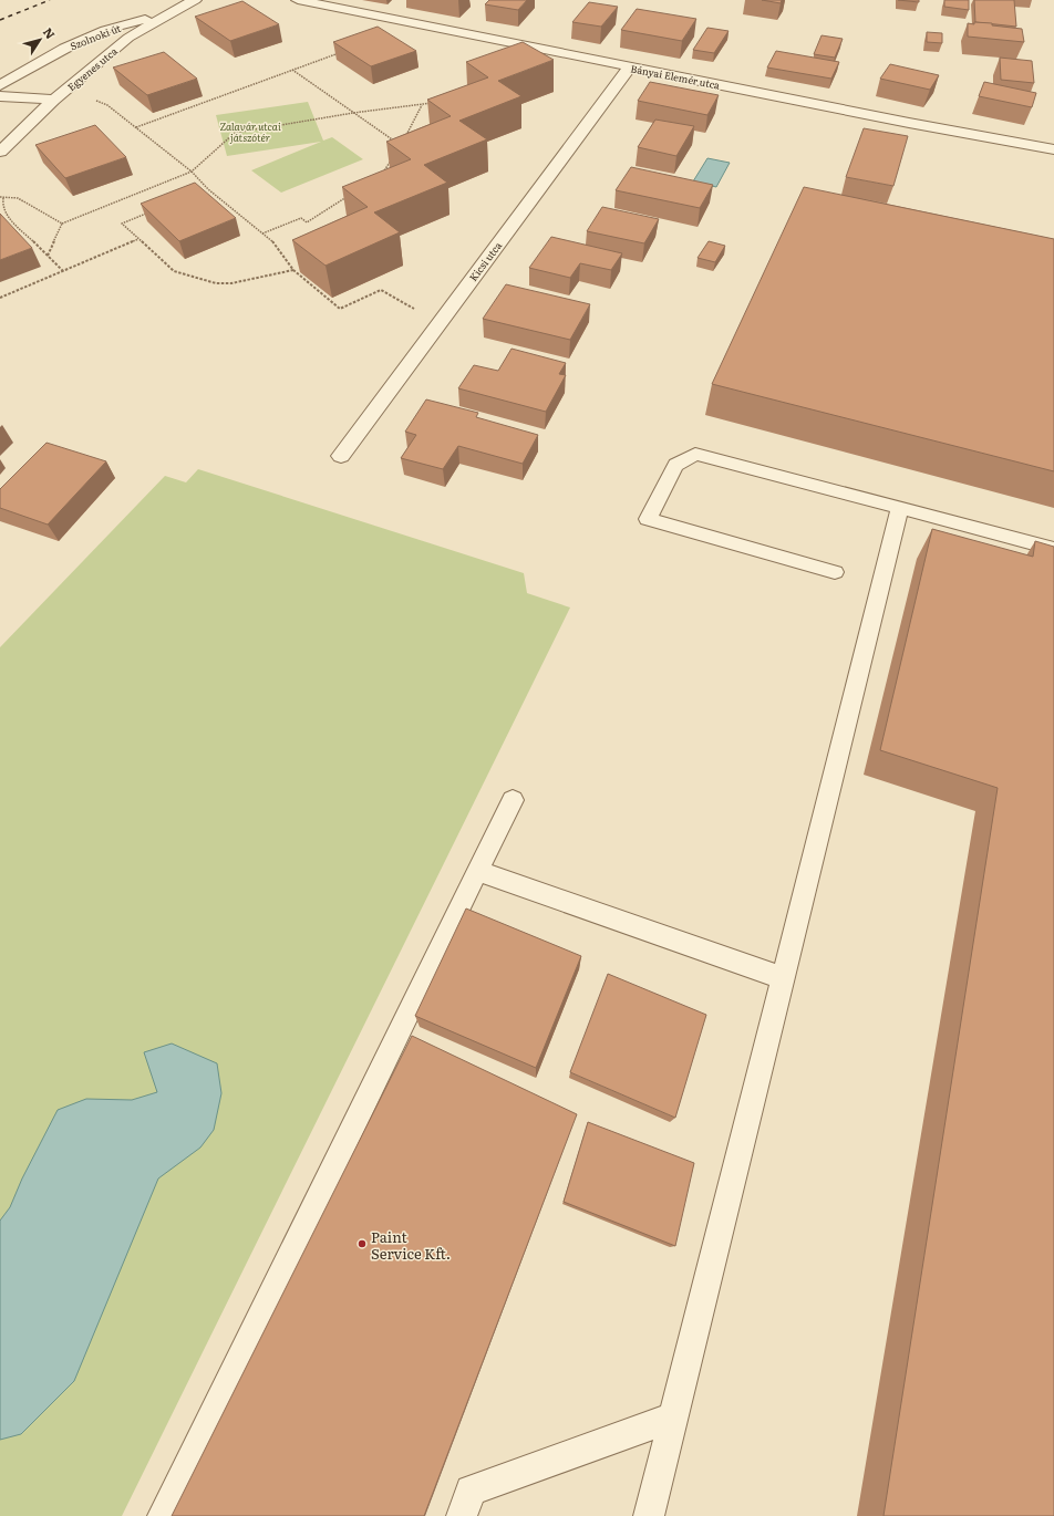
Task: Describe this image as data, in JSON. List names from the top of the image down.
{
  "streets": {
    "street": [
      "Szolnoki út",
      "Egyenes utca",
      "Bányai Elemér utca",
      "Kicsi utca"
    ]
  },
  "crossings": [
    ["Szolnoki út", "Egyenes utca"],
    ["Bányai Elemér utca", "Kicsi utca"]
  ],
  "parks": ["Zalavár utcai játszótér"],
  "places": ["Paint Service Kft."],
  "north": "top right"
}
